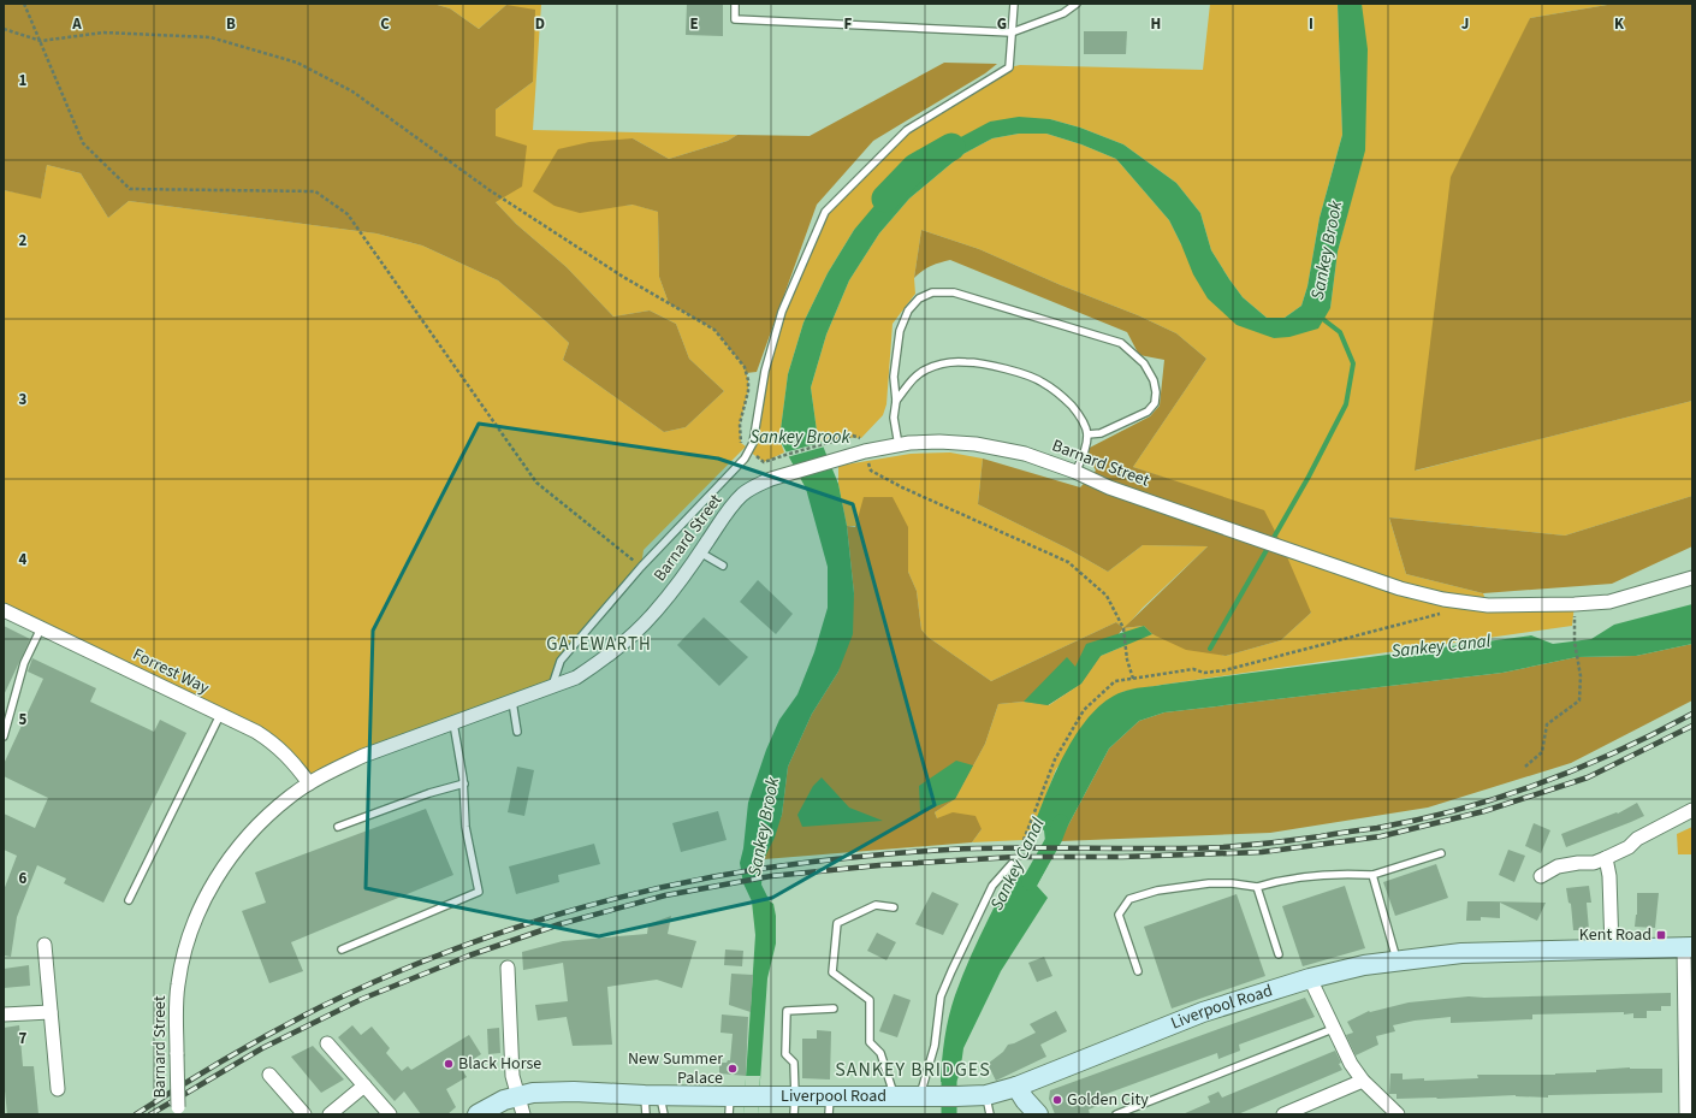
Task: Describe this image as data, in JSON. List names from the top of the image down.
{
  "streets": {
    "street": ["Barnard Street", "Forrest Way", "Liverpool Road"]
  },
  "crossings": [
    ["Barnard Street", "Forrest Way"]
  ],
  "districts": ["GATEWARTH", "SANKEY BRIDGES"],
  "water": ["Sankey Brook", "Sankey Canal"],
  "places": {
    "transit": ["Kent Road"],
    "other": ["Black Horse", "New Summer Palace", "Golden City"]
  },
  "grid": {
    "columns": [
      "A",
      "B",
      "C",
      "D",
      "E",
      "F",
      "G",
      "H",
      "I",
      "J",
      "K"
    ],
    "rows": [
      "1",
      "2",
      "3",
      "4",
      "5",
      "6",
      "7"
    ]
  }
}
